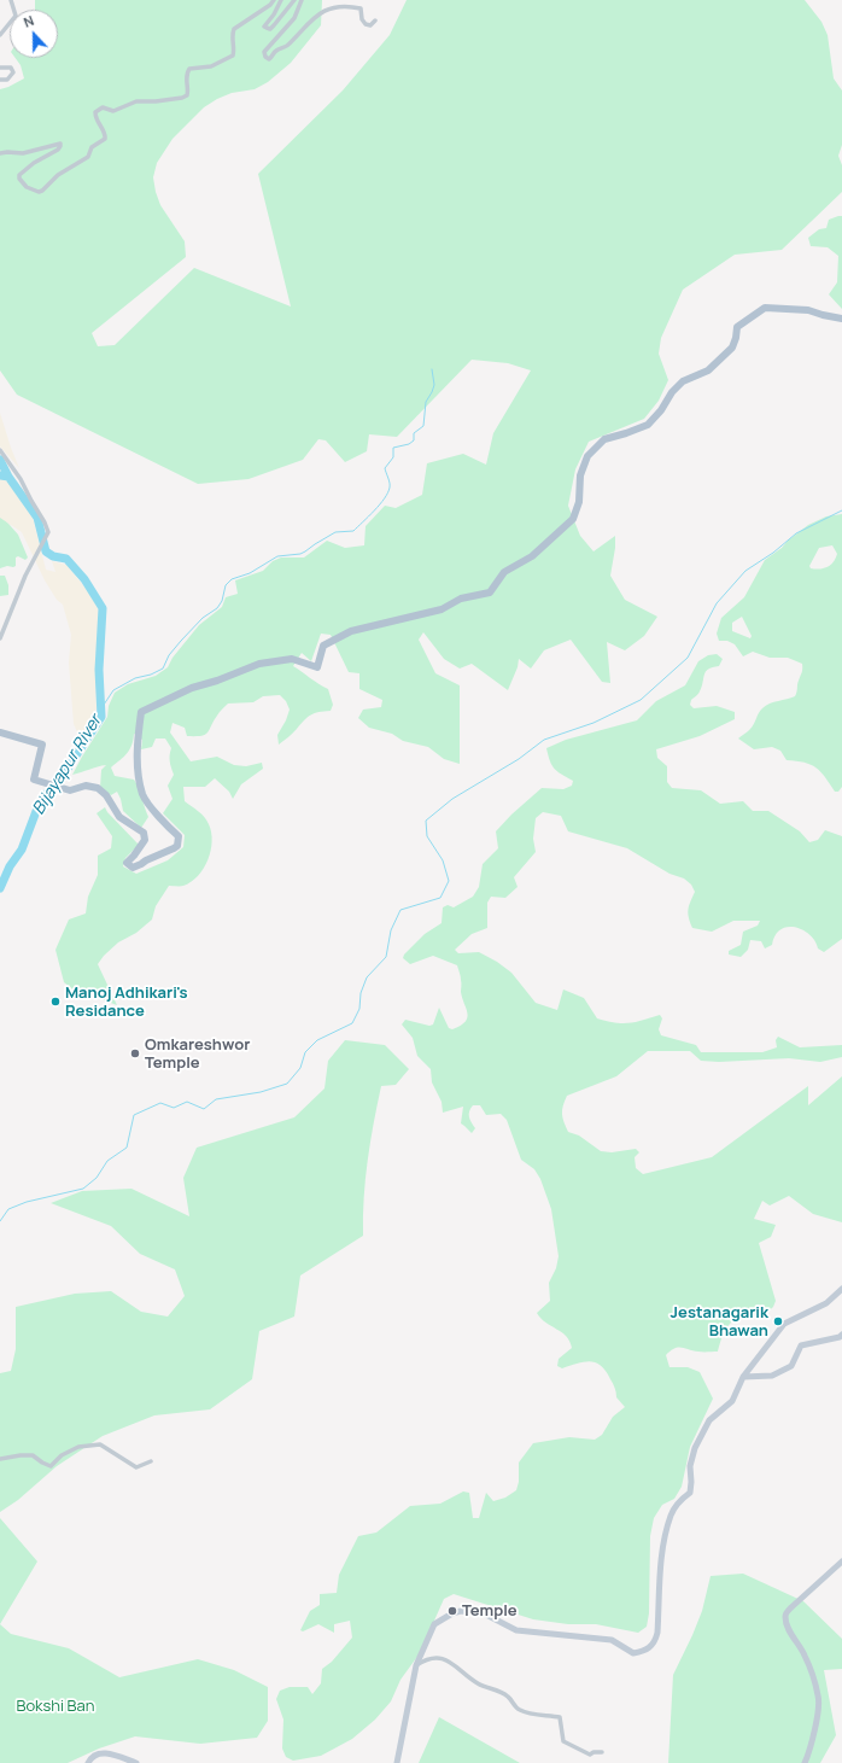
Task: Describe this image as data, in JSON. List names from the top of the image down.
{
  "water": ["Bijayapur River"],
  "parks": ["Bokshi Ban"],
  "places": [
    "Manoj Adhikari's Residance",
    "Omkareshwor Temple",
    "Jestanagarik Bhawan",
    "Temple"
  ],
  "north": "top"
}
